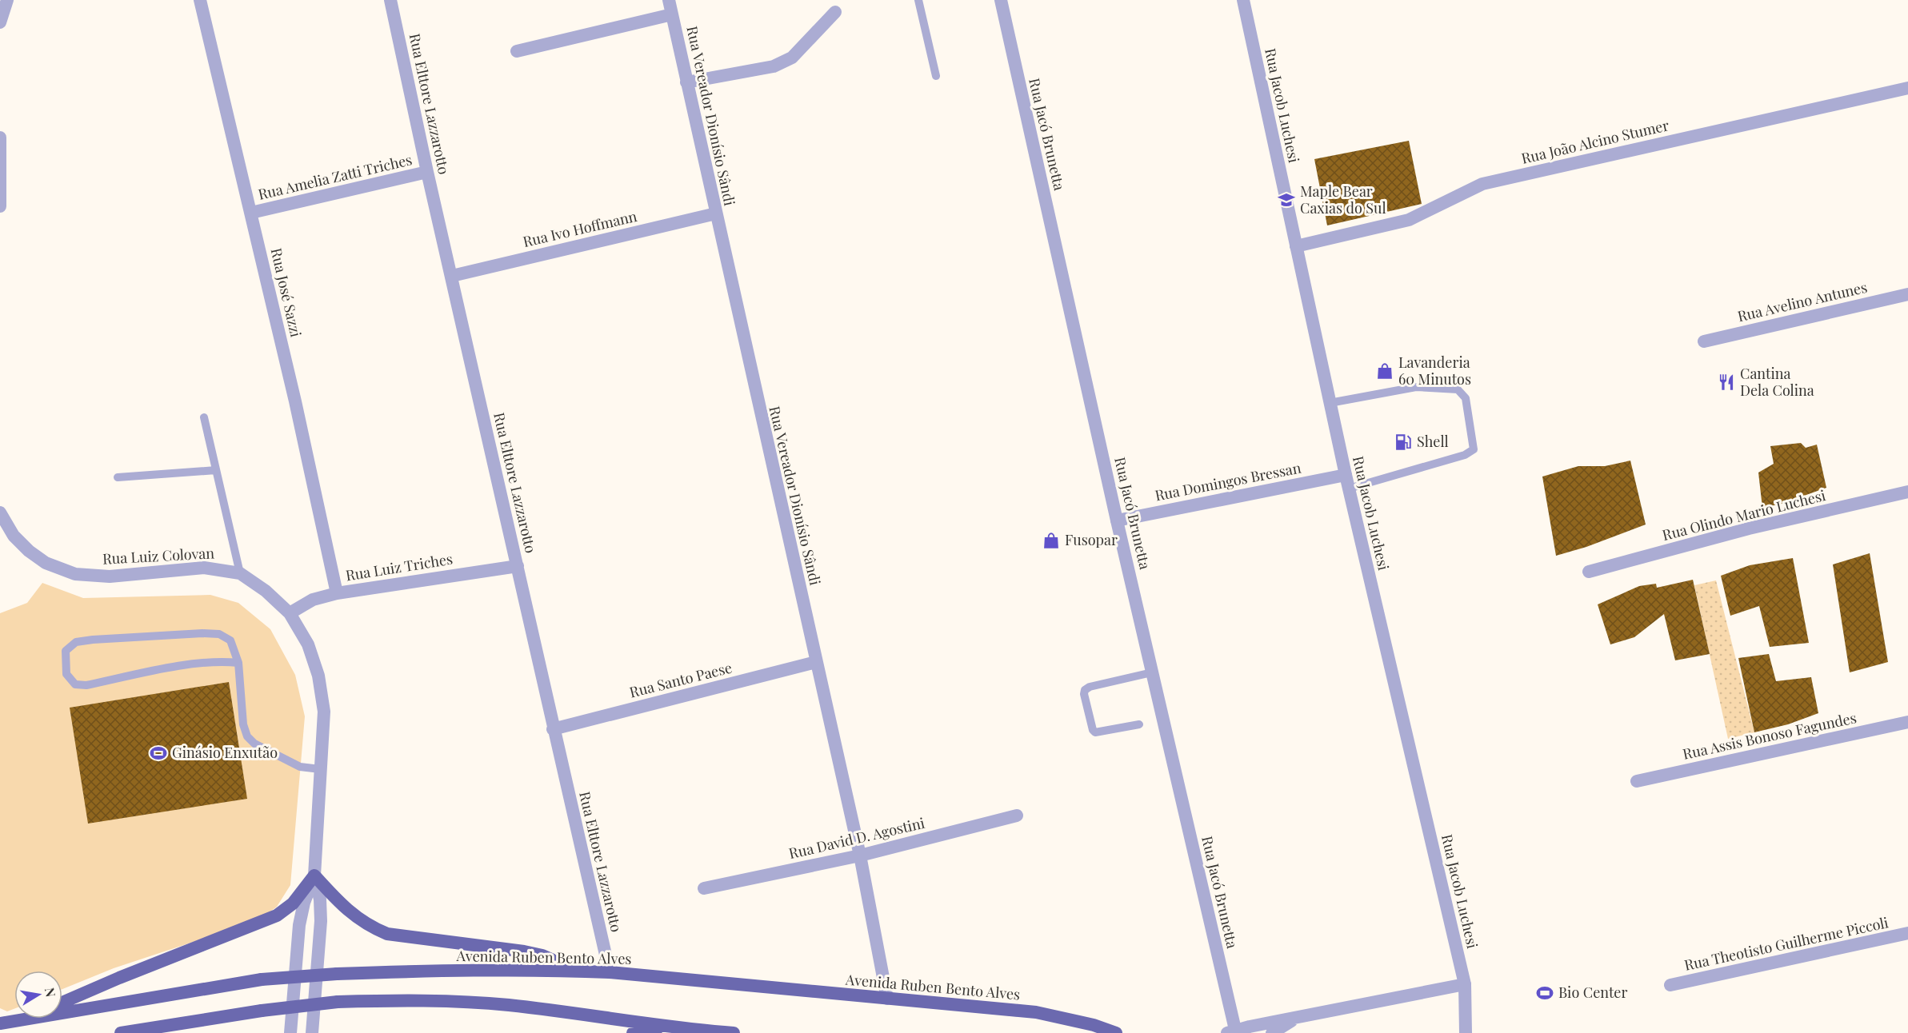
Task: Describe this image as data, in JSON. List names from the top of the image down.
{
  "streets": {
    "main road": ["Avenida Ruben Bento Alves"],
    "street": [
      "Rua Elttore Lazzarotto",
      "Rua Jacob Luchesi",
      "Rua Vereador Dionísio Sândi",
      "Rua Jacó Brunetta",
      "Rua João Alcino Stumer",
      "Rua Amelia Zatti Triches",
      "Rua Ivo Hoffmann",
      "Rua José Sazzi",
      "Rua Avelino Antunes",
      "Rua Domingos Bressan",
      "Rua Olindo Mario Luchesi",
      "Rua Luiz Colovan",
      "Rua Luiz Triches",
      "Rua Santo Paese",
      "Rua Assis Bonoso Fagundes",
      "Rua David D. Agostini",
      "Rua Theotisto Guilherme Piccoli"
    ]
  },
  "crossings": [
    ["Rua Elttore Lazzarotto", "Rua Amelia Zatti Triches"],
    ["Rua Elttore Lazzarotto", "Rua Ivo Hoffmann"],
    ["Rua Elttore Lazzarotto", "Rua Luiz Triches"],
    ["Rua Elttore Lazzarotto", "Rua Santo Paese"],
    ["Rua Elttore Lazzarotto", "Avenida Ruben Bento Alves"],
    ["Rua Jacob Luchesi", "Rua João Alcino Stumer"],
    ["Rua Jacob Luchesi", "Rua Domingos Bressan"],
    ["Rua Vereador Dionísio Sândi", "Rua Ivo Hoffmann"],
    ["Rua Vereador Dionísio Sândi", "Rua Santo Paese"],
    ["Rua Vereador Dionísio Sândi", "Rua David D. Agostini"],
    ["Rua Vereador Dionísio Sândi", "Avenida Ruben Bento Alves"],
    ["Rua Jacó Brunetta", "Rua Domingos Bressan"],
    ["Rua Amelia Zatti Triches", "Rua José Sazzi"],
    ["Rua José Sazzi", "Rua Luiz Triches"],
    ["Rua Luiz Colovan", "Rua Luiz Triches"]
  ],
  "places": {
    "school or university": ["Maple Bear Caxias do Sul"],
    "shop": ["Lavanderia 60 Minutos", "Fusopar"],
    "restaurant": ["Cantina Dela Colina"],
    "fuel station": ["Shell"],
    "sports": ["Ginásio Enxutão", "Bio Center"]
  },
  "north": "right"
}
